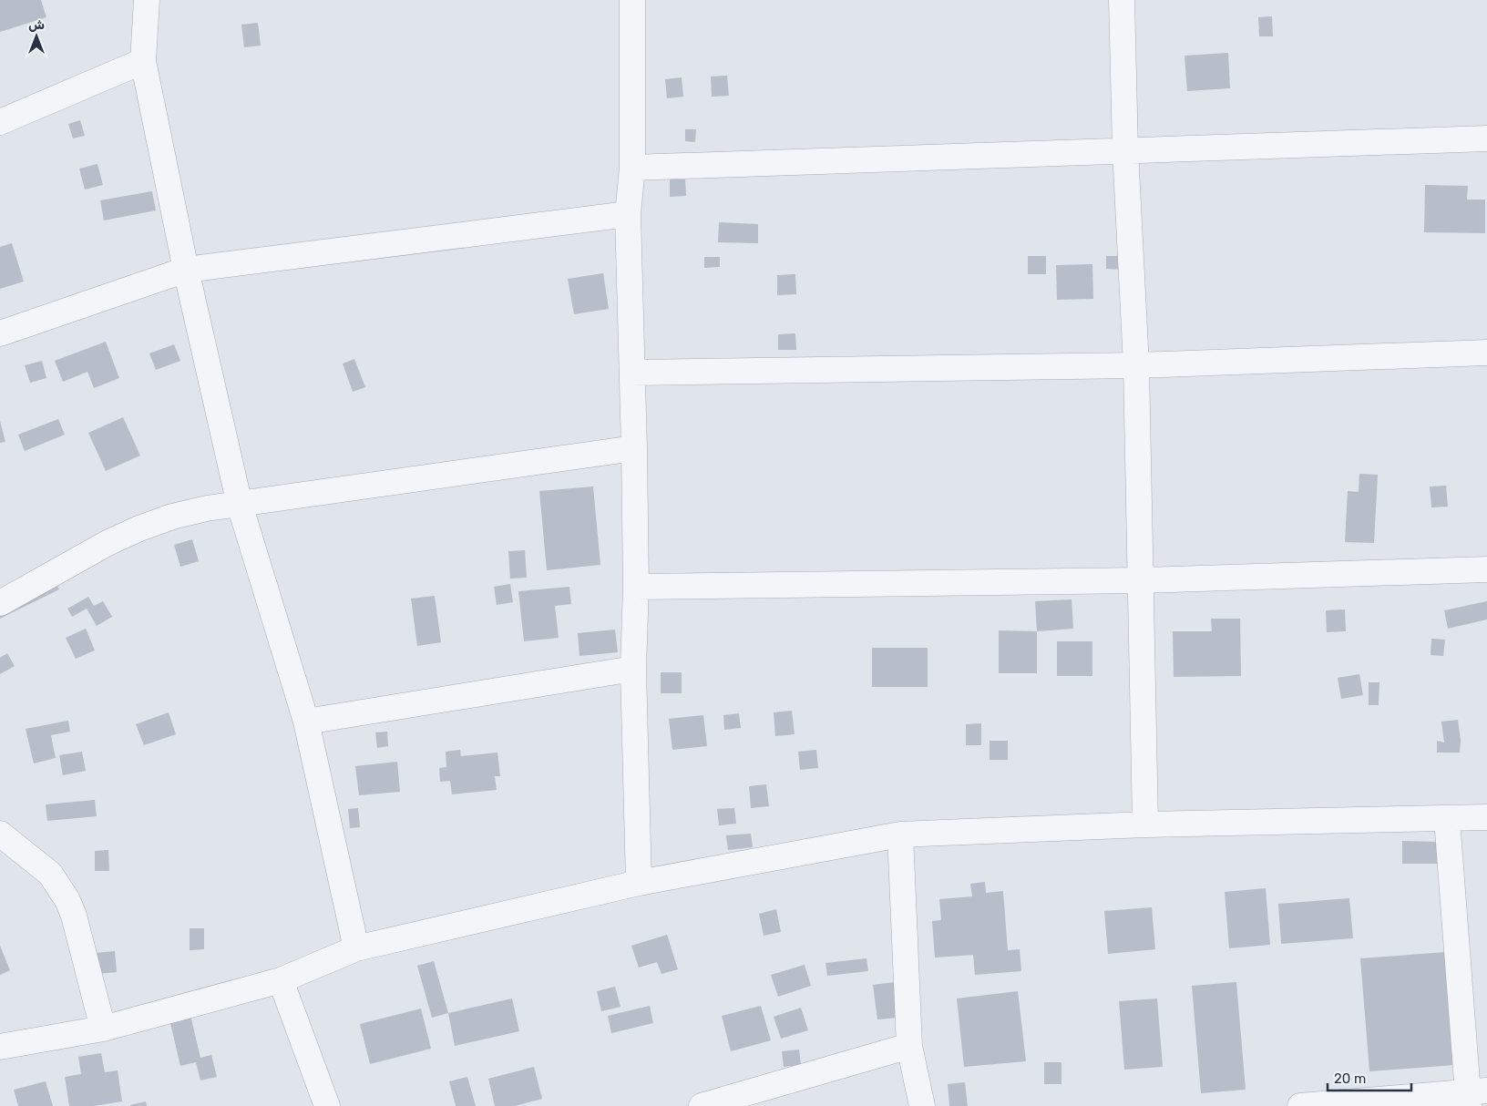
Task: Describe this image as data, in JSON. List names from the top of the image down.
{
  "scale_bar": "20 m",
  "north": "top"
}
